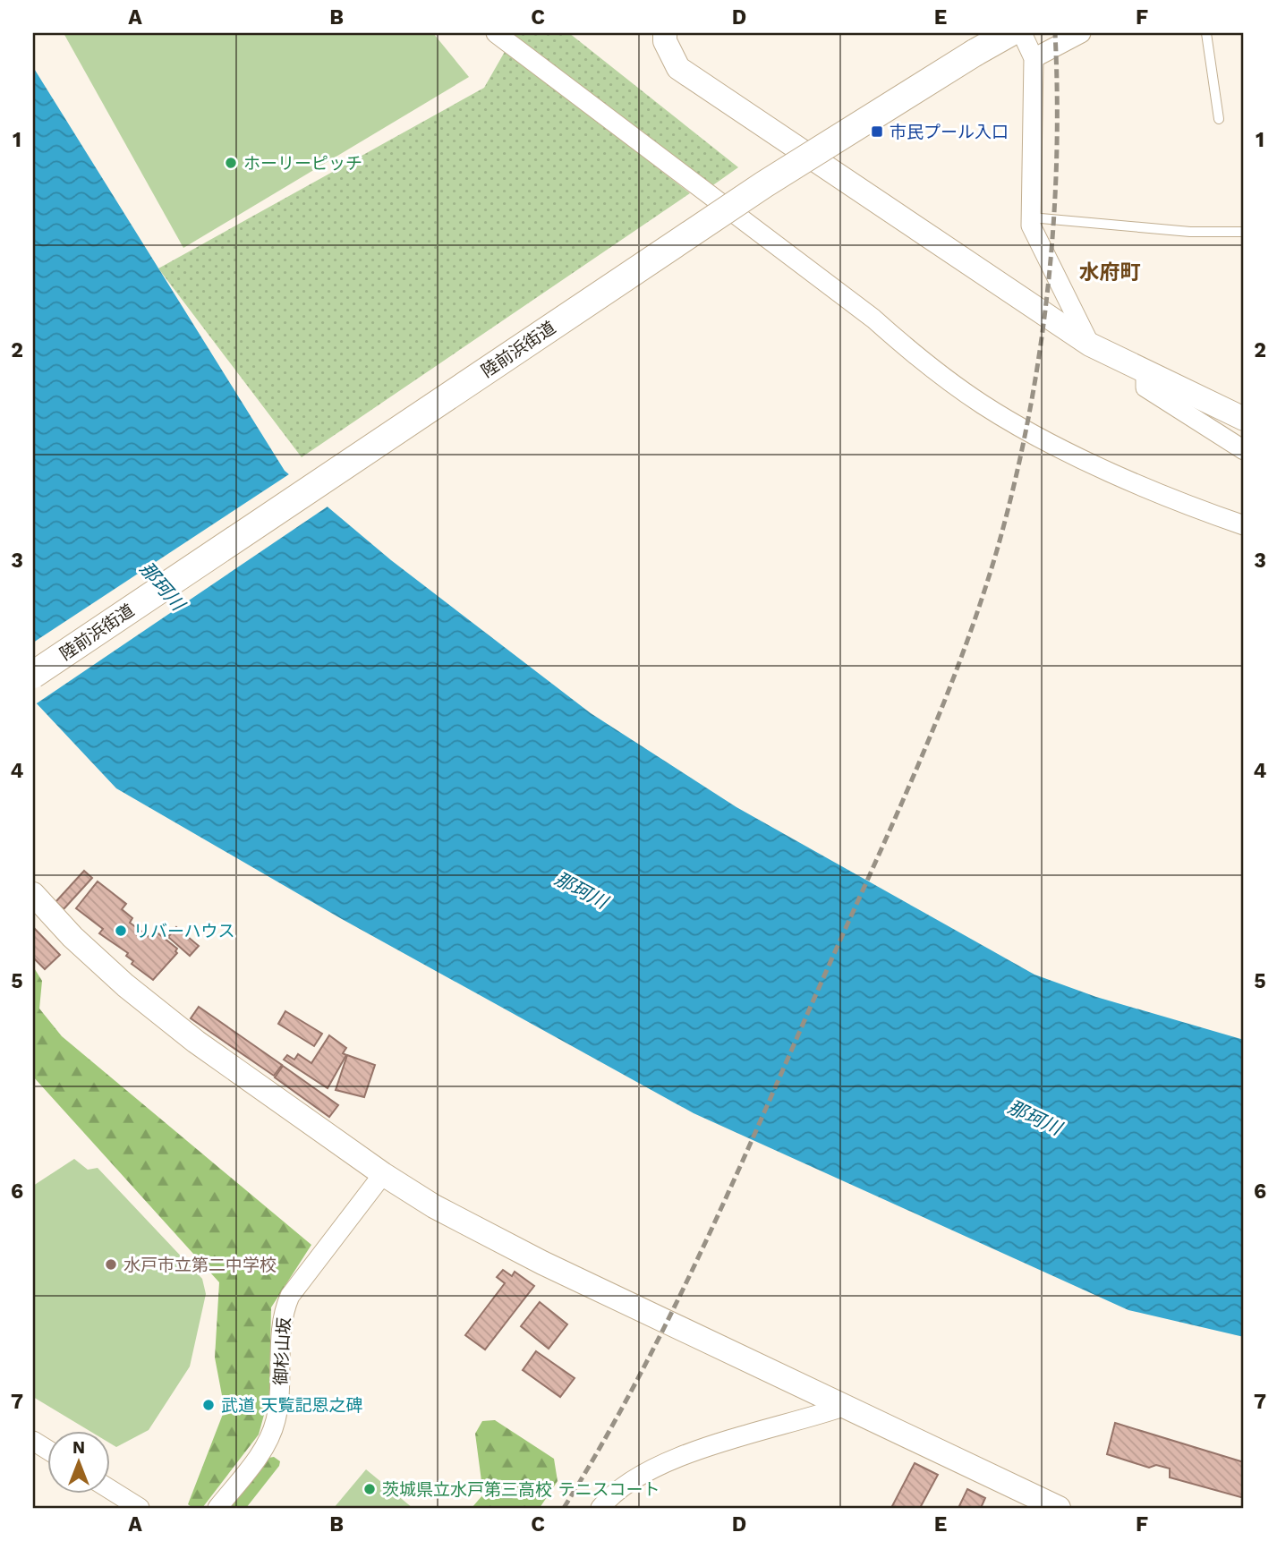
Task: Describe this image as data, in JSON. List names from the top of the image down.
{
  "streets": {
    "main road": ["陸前浜街道"],
    "street": ["御杉山坂"]
  },
  "districts": ["水府町"],
  "water": ["那珂川"],
  "places": {
    "transit": ["市民プール入口"],
    "other": [
      "ホーリーピッチ",
      "リバーハウス",
      "水戸市立第二中学校",
      "武道 天覧記恩之碑",
      "茨城県立水戸第三高校 テニスコート"
    ]
  },
  "north": "top",
  "grid": {
    "columns": [
      "A",
      "B",
      "C",
      "D",
      "E",
      "F"
    ],
    "rows": [
      "1",
      "2",
      "3",
      "4",
      "5",
      "6",
      "7"
    ]
  }
}
